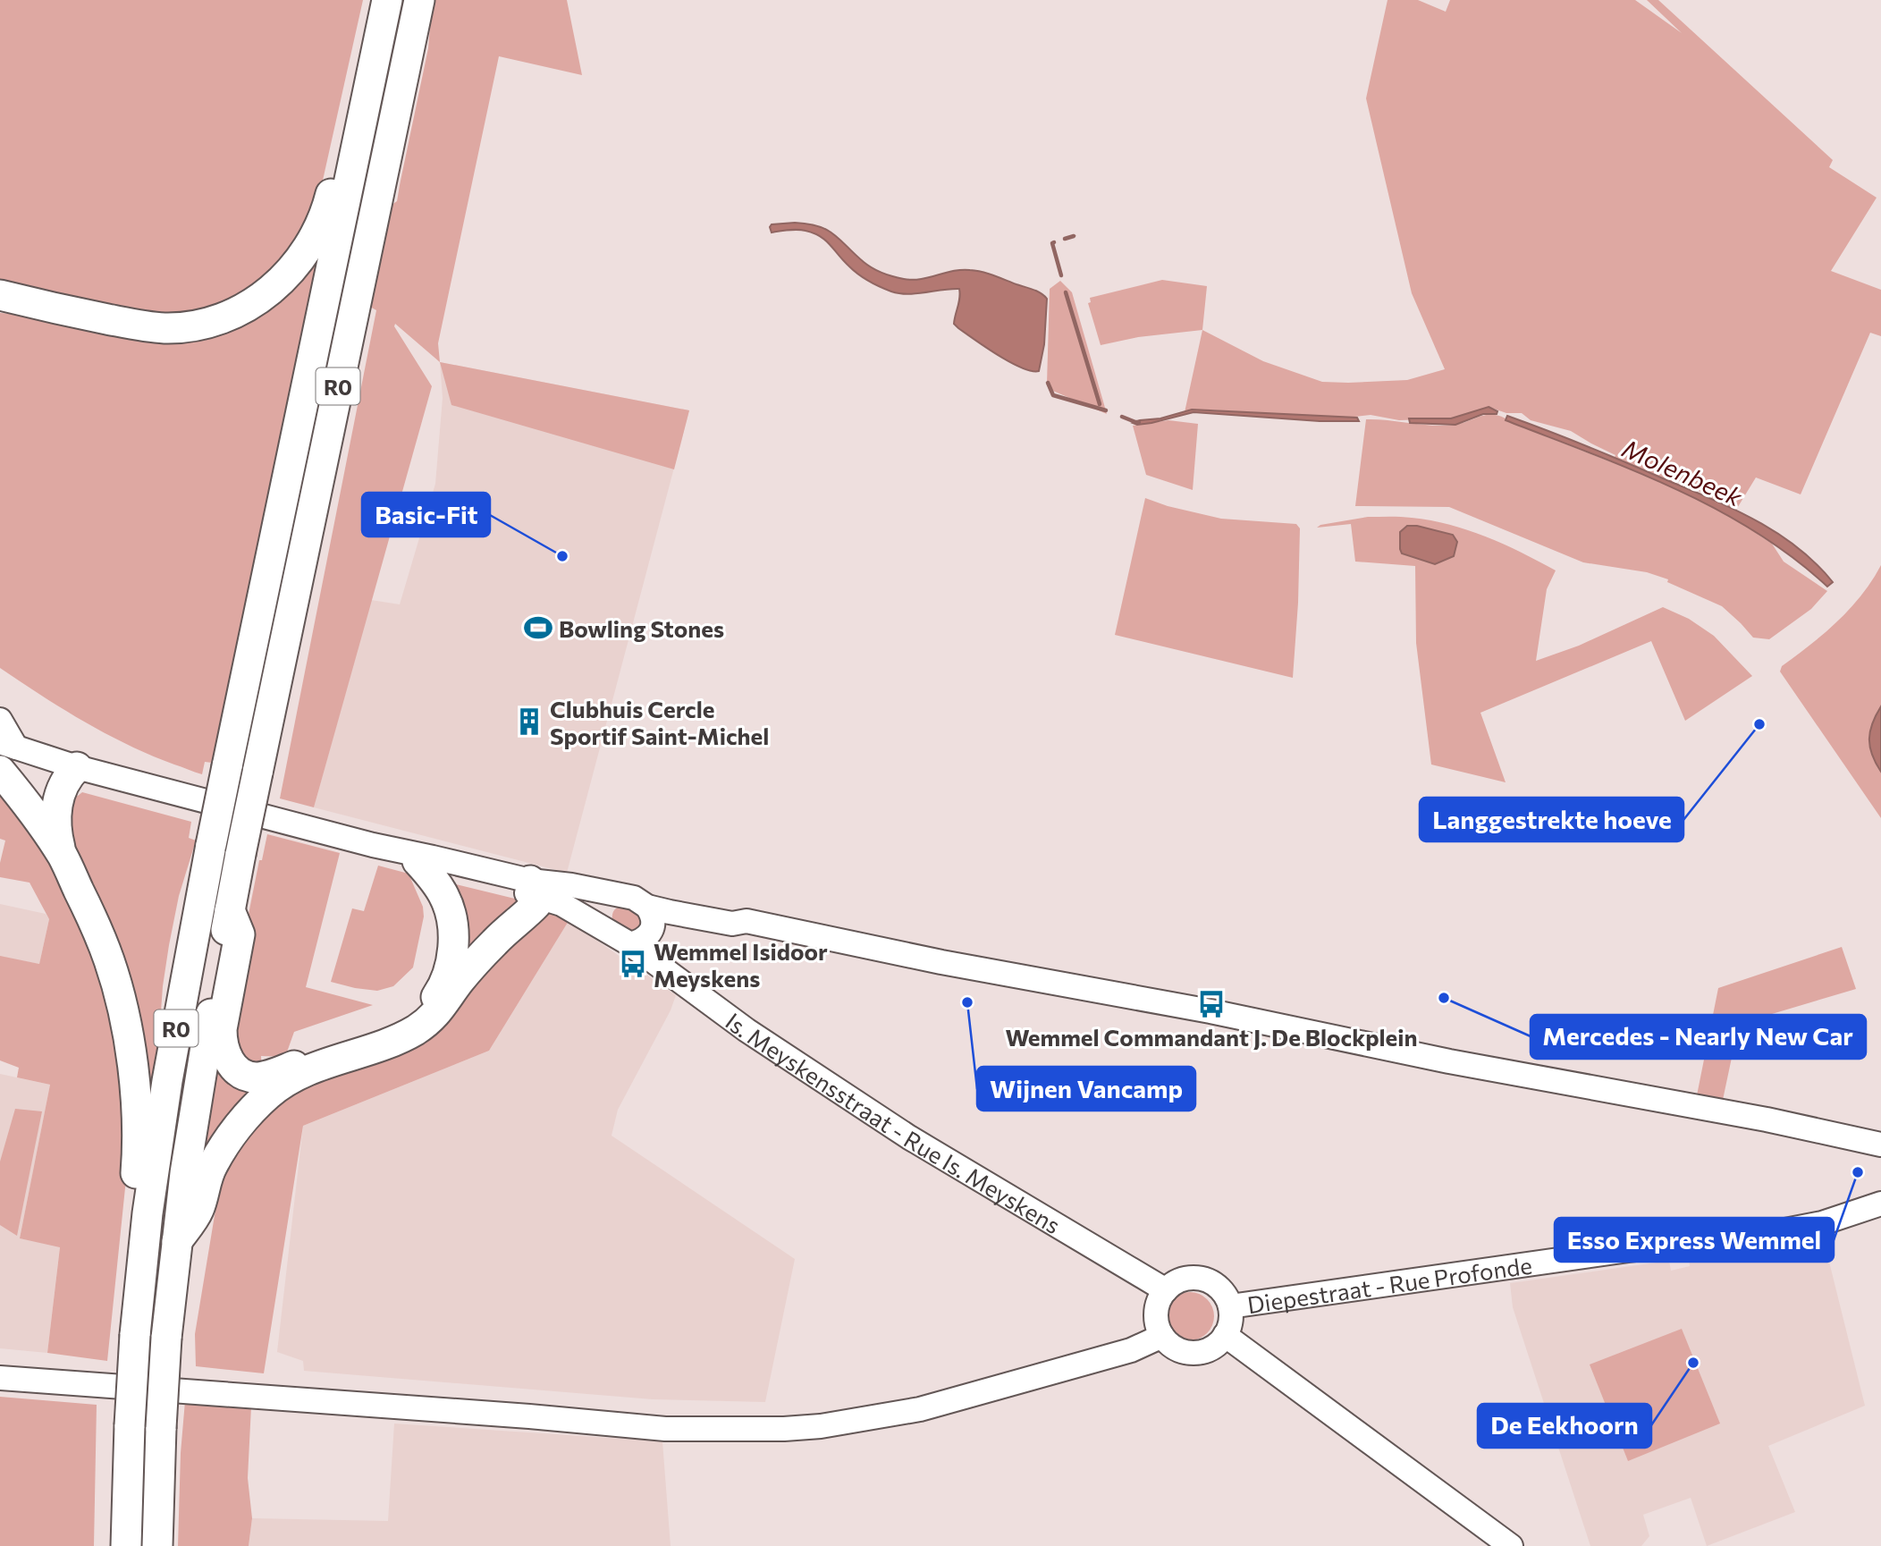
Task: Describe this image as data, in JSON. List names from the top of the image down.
{
  "streets": {
    "highway": ["R0"],
    "main road": ["Is. Meyskensstraat - Rue Is. Meyskens", "Diepestraat - Rue Profonde"]
  },
  "crossings": [
    ["Is. Meyskensstraat - Rue Is. Meyskens", "Diepestraat - Rue Profonde"]
  ],
  "water": ["Molenbeek"],
  "places": {
    "other": [
      "Basic-Fit",
      "Langgestrekte hoeve",
      "Mercedes - Nearly New Car",
      "Wijnen Vancamp",
      "Esso Express Wemmel",
      "De Eekhoorn"
    ],
    "sports": ["Bowling Stones"],
    "building": ["Clubhuis Cercle Sportif Saint-Michel"],
    "bus stop": ["Wemmel Isidoor Meyskens", "Wemmel Commandant J. De Blockplein"]
  }
}
